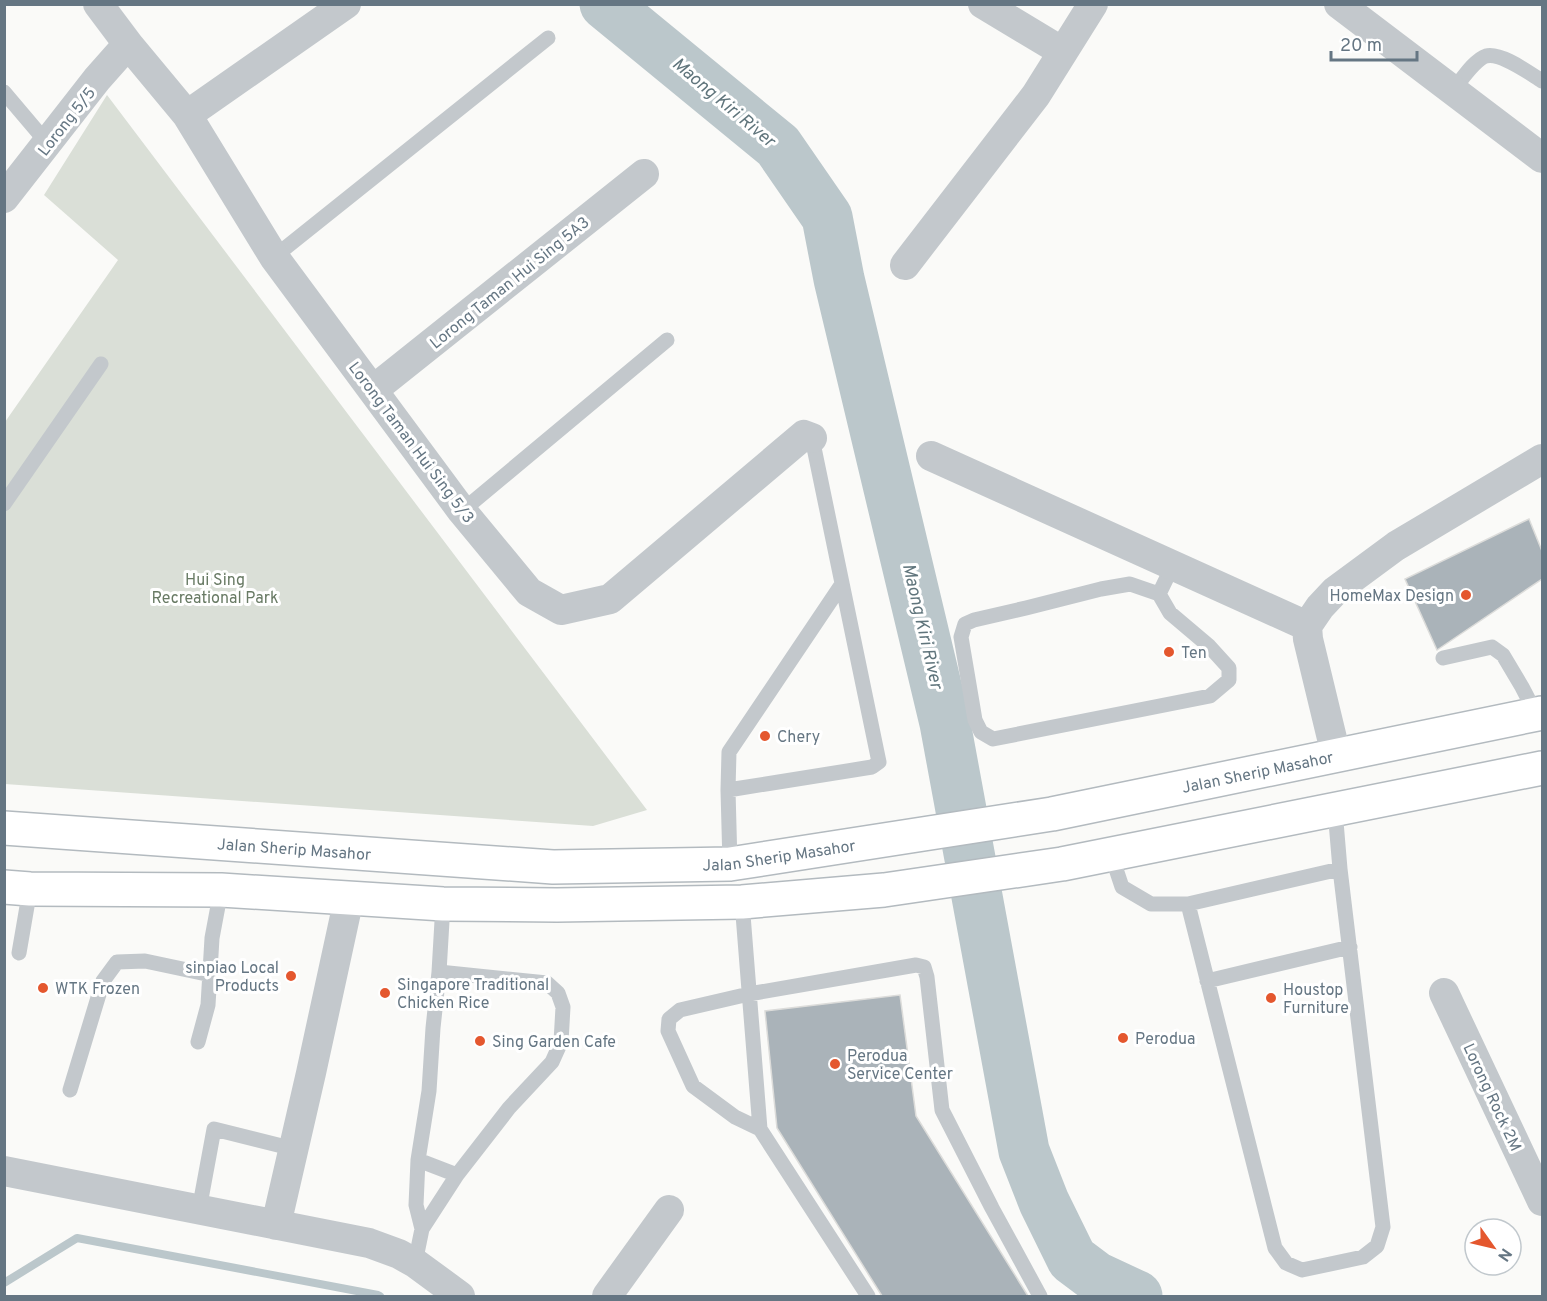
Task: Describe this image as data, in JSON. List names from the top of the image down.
{
  "streets": {
    "main road": ["Jalan Sherip Masahor"],
    "street": [
      "Lorong 5/5",
      "Lorong Taman Hui Sing 5A3",
      "Lorong Taman Hui Sing 5/3",
      "Lorong Rock 2M"
    ]
  },
  "crossings": [
    ["Lorong 5/5", "Lorong Taman Hui Sing 5/3"],
    ["Lorong Taman Hui Sing 5A3", "Lorong Taman Hui Sing 5/3"]
  ],
  "water": ["Maong Kiri River"],
  "parks": ["Hui Sing Recreational Park"],
  "places": [
    "HomeMax Design",
    "Ten",
    "Chery",
    "sinpiao Local Products",
    "WTK Frozen",
    "Singapore Traditional Chicken Rice",
    "Houstop Furniture",
    "Perodua",
    "Sing Garden Cafe",
    "Perodua Service Center"
  ],
  "scale_bar": "20 m",
  "north": "bottom right"
}
